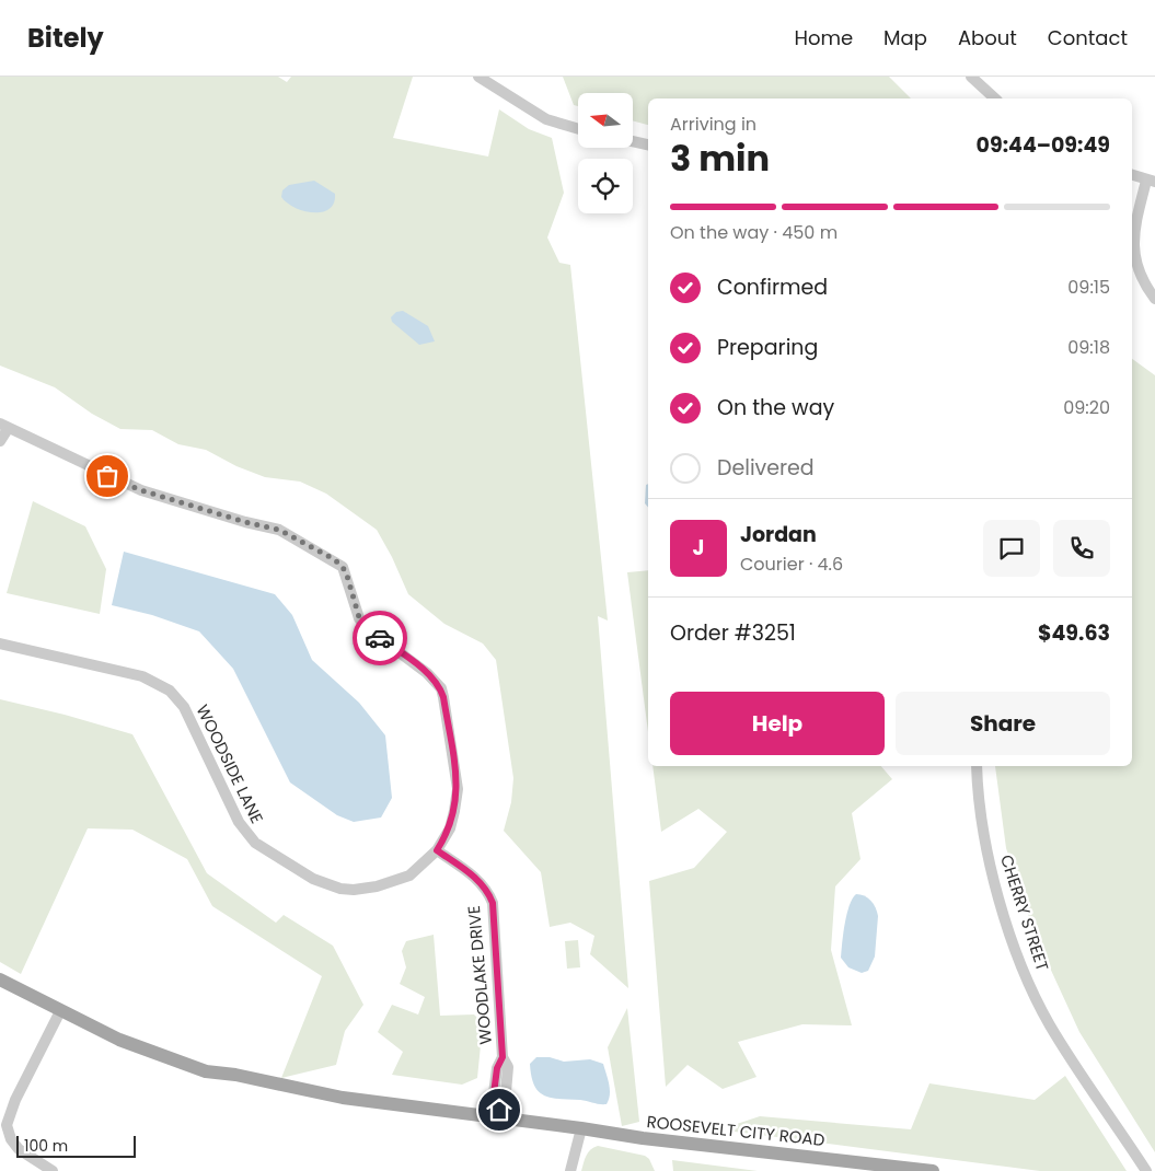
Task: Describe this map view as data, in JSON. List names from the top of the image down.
{
  "streets": {
    "main road": ["ROOSEVELT CITY ROAD"],
    "street": ["WOODSIDE LANE", "CHERRY STREET", "WOODLAKE DRIVE"]
  },
  "crossings": [
    ["WOODSIDE LANE", "WOODLAKE DRIVE"],
    ["WOODLAKE DRIVE", "ROOSEVELT CITY ROAD"]
  ],
  "scale_bar": "100 m",
  "north": "left",
  "page": {
    "header": "Bitely",
    "nav": [
      "Home",
      "Map",
      "About",
      "Contact"
    ],
    "heading": ["3 min", "Arriving in", "09:44–09:49"],
    "panel": [
      "Jordan",
      "Courier · 4.6",
      "Order #3251",
      "$49.63"
    ],
    "bar": "On the way · 450 m",
    "list": [
      ["Confirmed", "09:15"],
      ["Preparing", "09:18"],
      ["On the way", "09:20"],
      "Delivered"
    ],
    "round": "J",
    "buttons": ["Help", "Share"],
    "scale": "100 m"
  }
}
